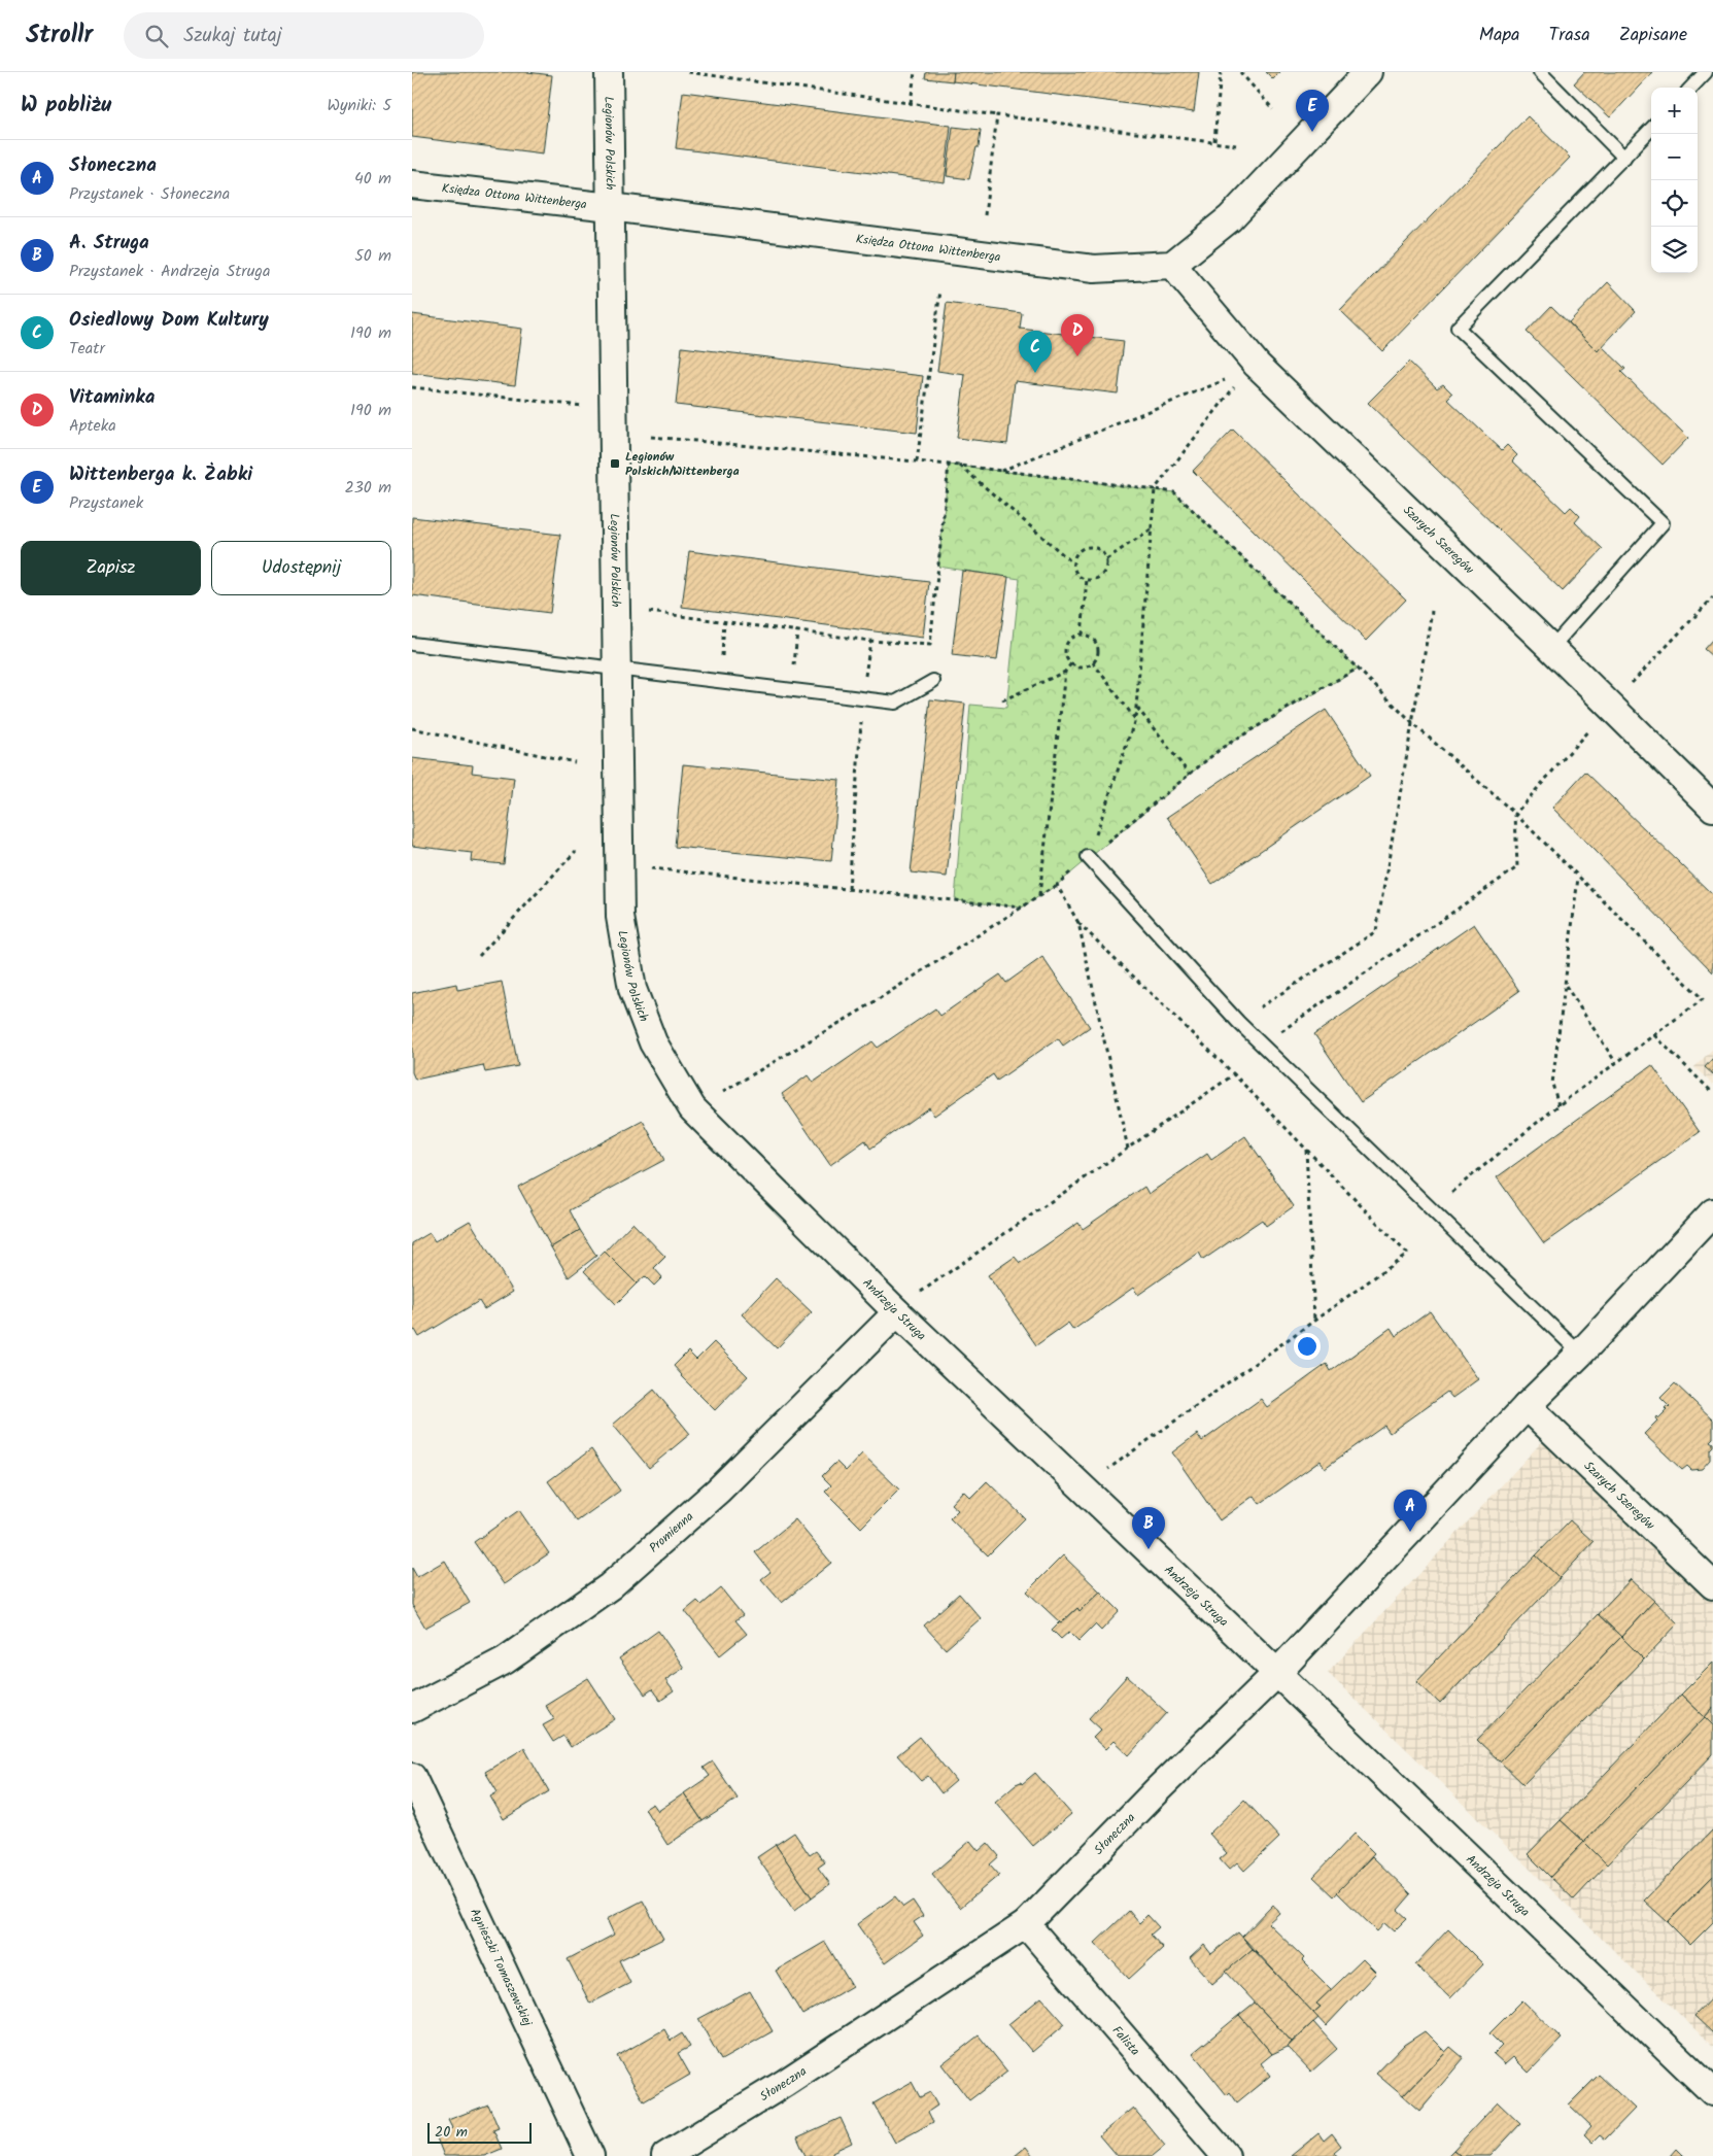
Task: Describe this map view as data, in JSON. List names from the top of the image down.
{
  "streets": {
    "street": [
      "Legionów Polskich",
      "Księdza Ottona Wittenberga",
      "Szarych Szeregów",
      "Andrzeja Struga",
      "Promienna",
      "Słoneczna",
      "Agnieszki Tomaszewskiej",
      "Falista"
    ]
  },
  "crossings": [
    ["Legionów Polskich", "Księdza Ottona Wittenberga"],
    ["Legionów Polskich", "Andrzeja Struga"],
    ["Księdza Ottona Wittenberga", "Szarych Szeregów"],
    ["Szarych Szeregów", "Słoneczna"],
    ["Andrzeja Struga", "Promienna"],
    ["Andrzeja Struga", "Słoneczna"],
    ["Słoneczna", "Falista"]
  ],
  "places": {
    "transit": ["Legionów Polskich/Wittenberga"]
  },
  "scale_bar": "20 m",
  "page": {
    "header": "Strollr",
    "search": "Szukaj tutaj",
    "nav": ["Mapa", "Trasa", "Zapisane"],
    "heading": ["W pobliżu", "Wyniki: 5"],
    "map_buttons": ["+", "−"],
    "pins": [
      "E",
      "D",
      "C",
      "A",
      "B"
    ],
    "list": [
      {
        "mark": "A",
        "name": "Słoneczna",
        "note": "Przystanek · Słoneczna",
        "value": "40 m"
      },
      {
        "mark": "B",
        "name": "A. Struga",
        "note": "Przystanek · Andrzeja Struga",
        "value": "50 m"
      },
      {
        "mark": "C",
        "name": "Osiedlowy Dom Kultury",
        "note": "Teatr",
        "value": "190 m"
      },
      {
        "mark": "D",
        "name": "Vitaminka",
        "note": "Apteka",
        "value": "190 m"
      },
      {
        "mark": "E",
        "name": "Wittenberga k. Żabki",
        "note": "Przystanek",
        "value": "230 m"
      }
    ],
    "buttons": ["Zapisz", "Udostępnij"],
    "scale": "20 m"
  }
}
